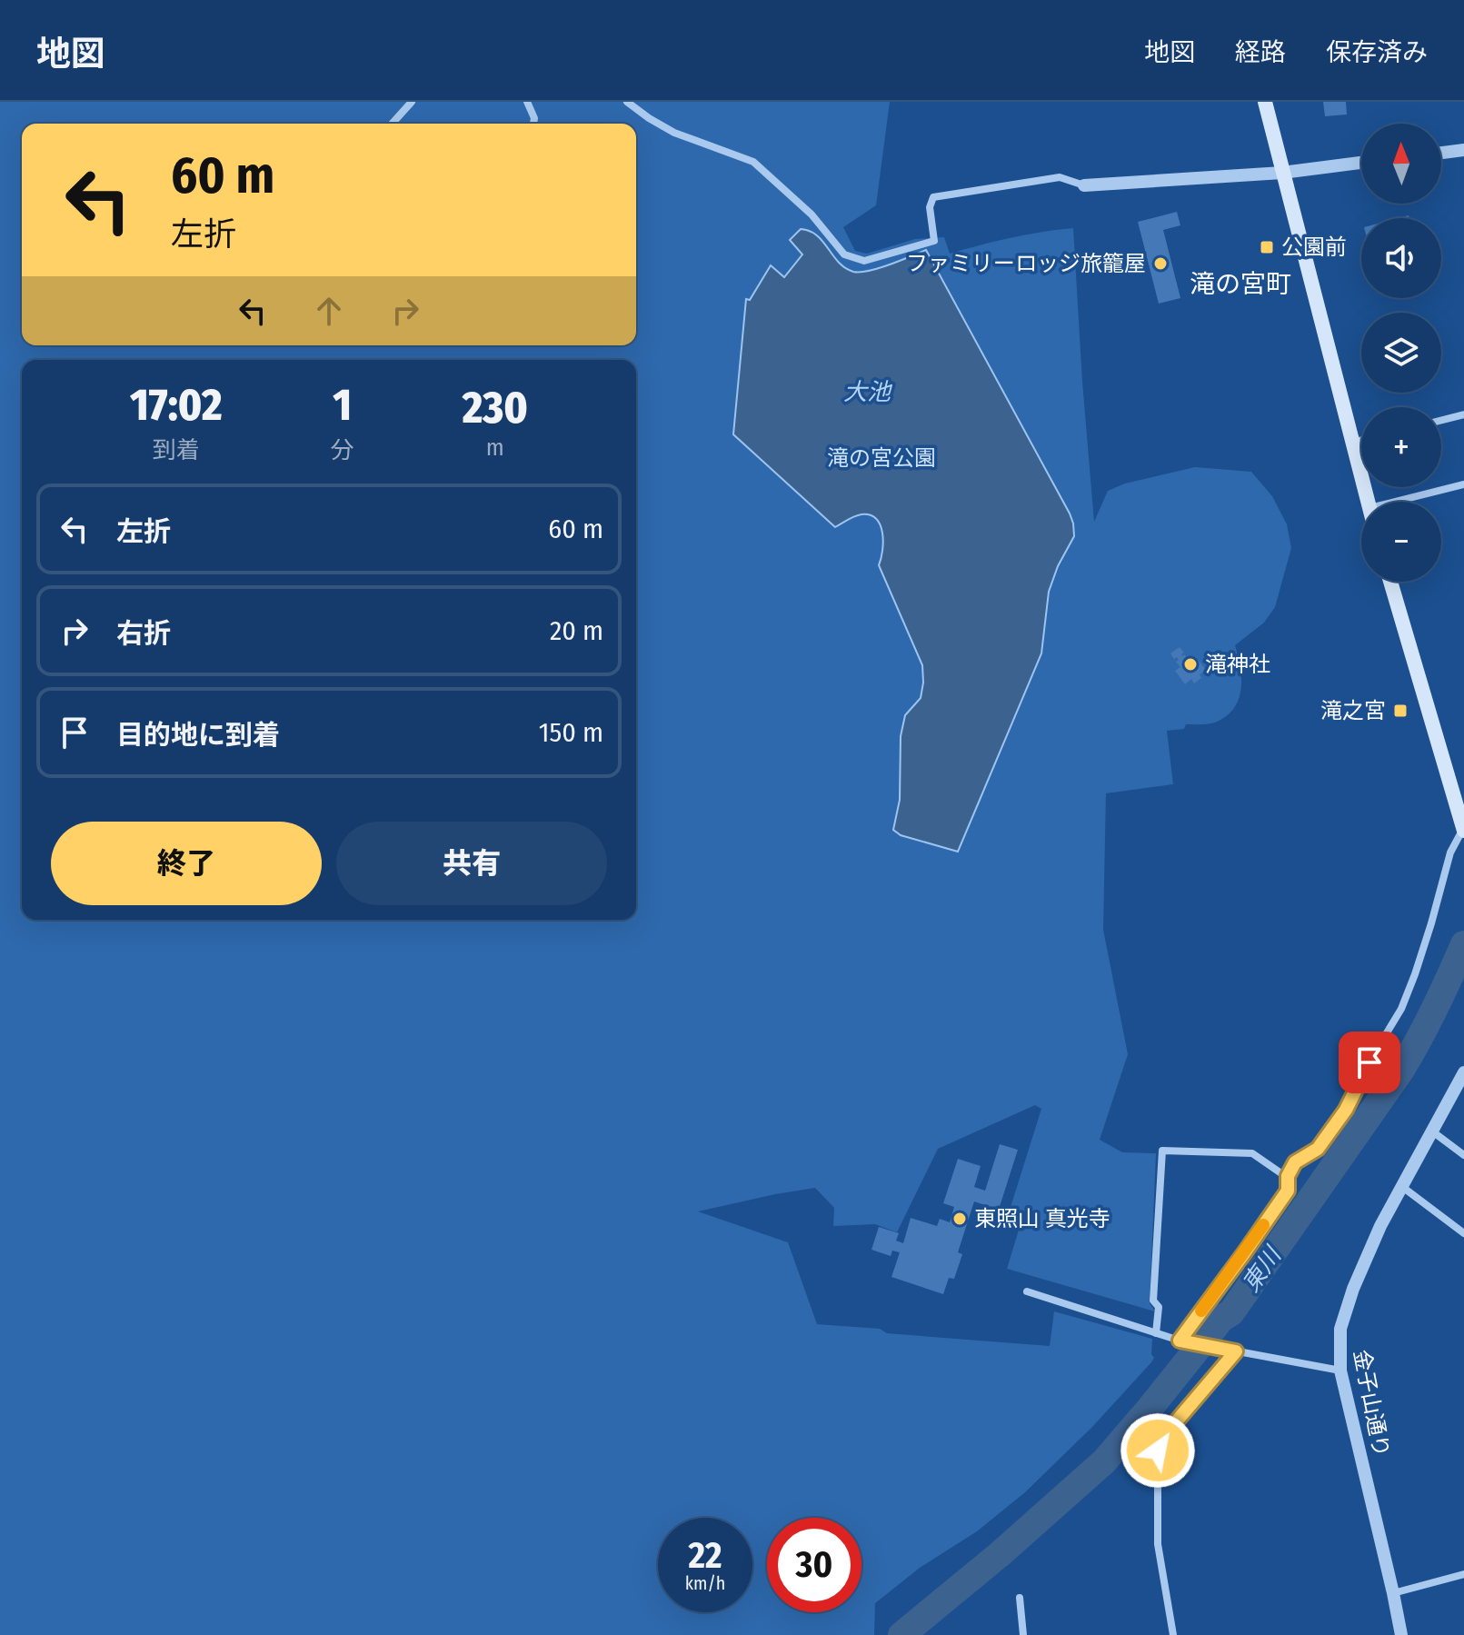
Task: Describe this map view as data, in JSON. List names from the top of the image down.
{
  "streets": {
    "street": ["金子山通り"]
  },
  "districts": ["滝の宮町"],
  "water": ["大池", "東川"],
  "parks": ["滝の宮公園"],
  "places": {
    "transit": ["公園前", "滝之宮"],
    "other": ["ファミリーロッジ旅籠屋", "滝神社", "東照山 真光寺"]
  },
  "north": "top",
  "page": {
    "header": "地図",
    "nav": ["地図", "経路", "保存済み"],
    "map_buttons": ["+", "−"],
    "turn": ["60 m", "左折"],
    "eta": [
      "17:02",
      "到着",
      "1",
      "分",
      "230",
      "m"
    ],
    "list": [
      {
        "name": "左折",
        "value": "60 m"
      },
      {
        "name": "右折",
        "value": "20 m"
      },
      {
        "name": "目的地に到着",
        "value": "150 m"
      }
    ],
    "buttons": ["終了", "共有"],
    "speed": "22 km/h",
    "limit": "30"
  }
}
